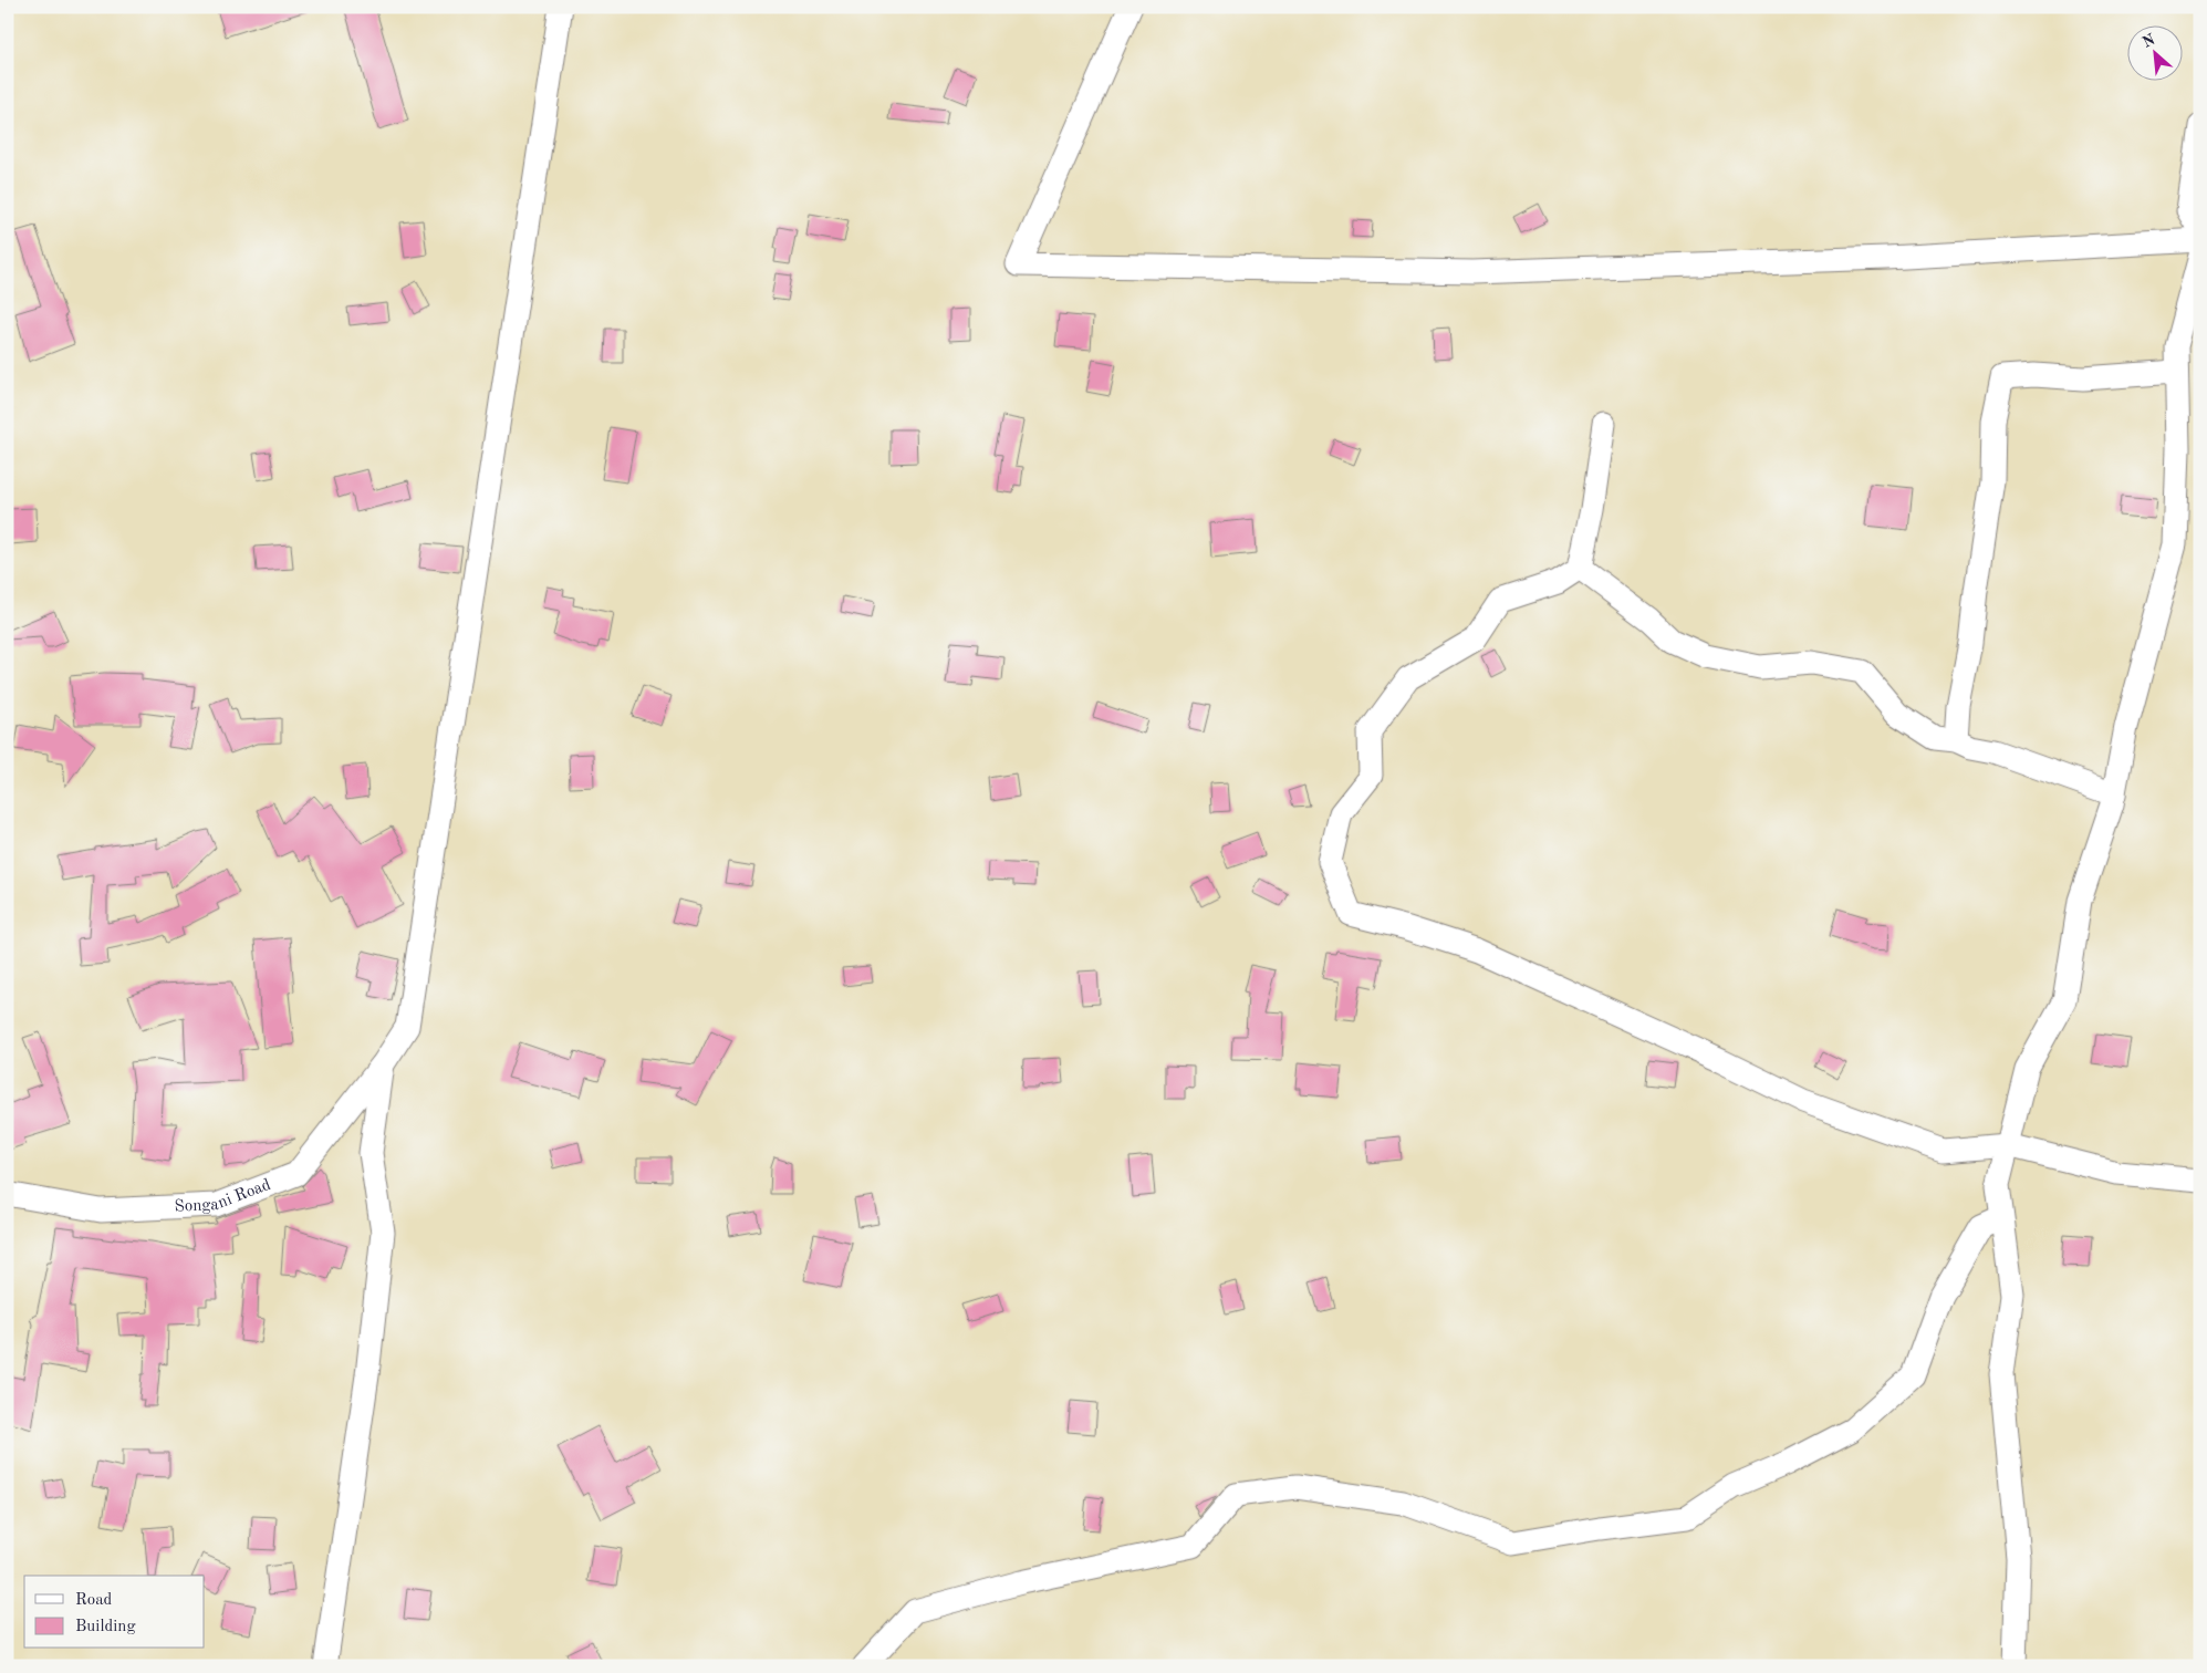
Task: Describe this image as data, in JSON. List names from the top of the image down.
{
  "streets": {
    "street": ["Songani Road"]
  },
  "legend": ["Road", "Building"],
  "north": "top left"
}
